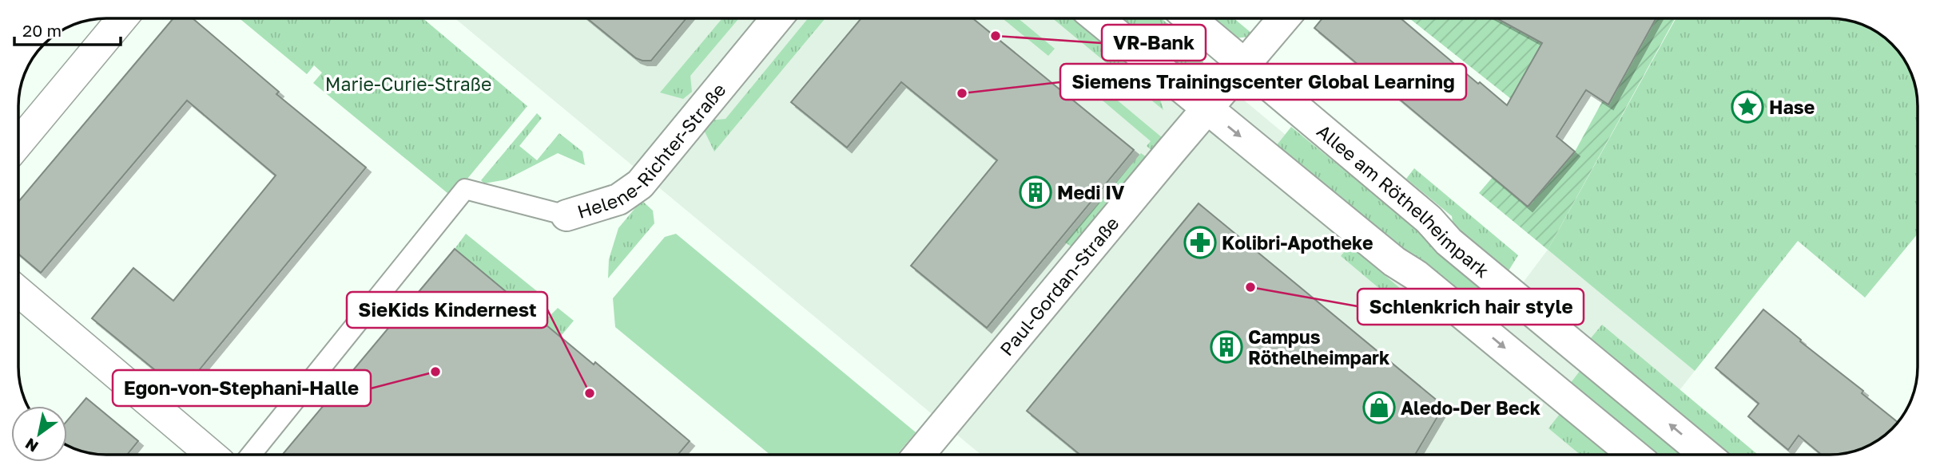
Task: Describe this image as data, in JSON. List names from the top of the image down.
{
  "streets": {
    "street": ["Helene-Richter-Straße", "Allee am Röthelheimpark", "Paul-Gordan-Straße"]
  },
  "parks": ["Marie-Curie-Straße"],
  "places": {
    "other": [
      "VR-Bank",
      "Siemens Trainingscenter Global Learning",
      "Schlenkrich hair style",
      "Egon-von-Stephani-Halle",
      "SieKids Kindernest"
    ],
    "place": ["Hase"],
    "building": ["Medi IV", "Campus Röthelheimpark"],
    "pharmacy": ["Kolibri-Apotheke"],
    "shop": ["Aledo-Der Beck"]
  },
  "scale_bar": "20 m",
  "north": "bottom left"
}
